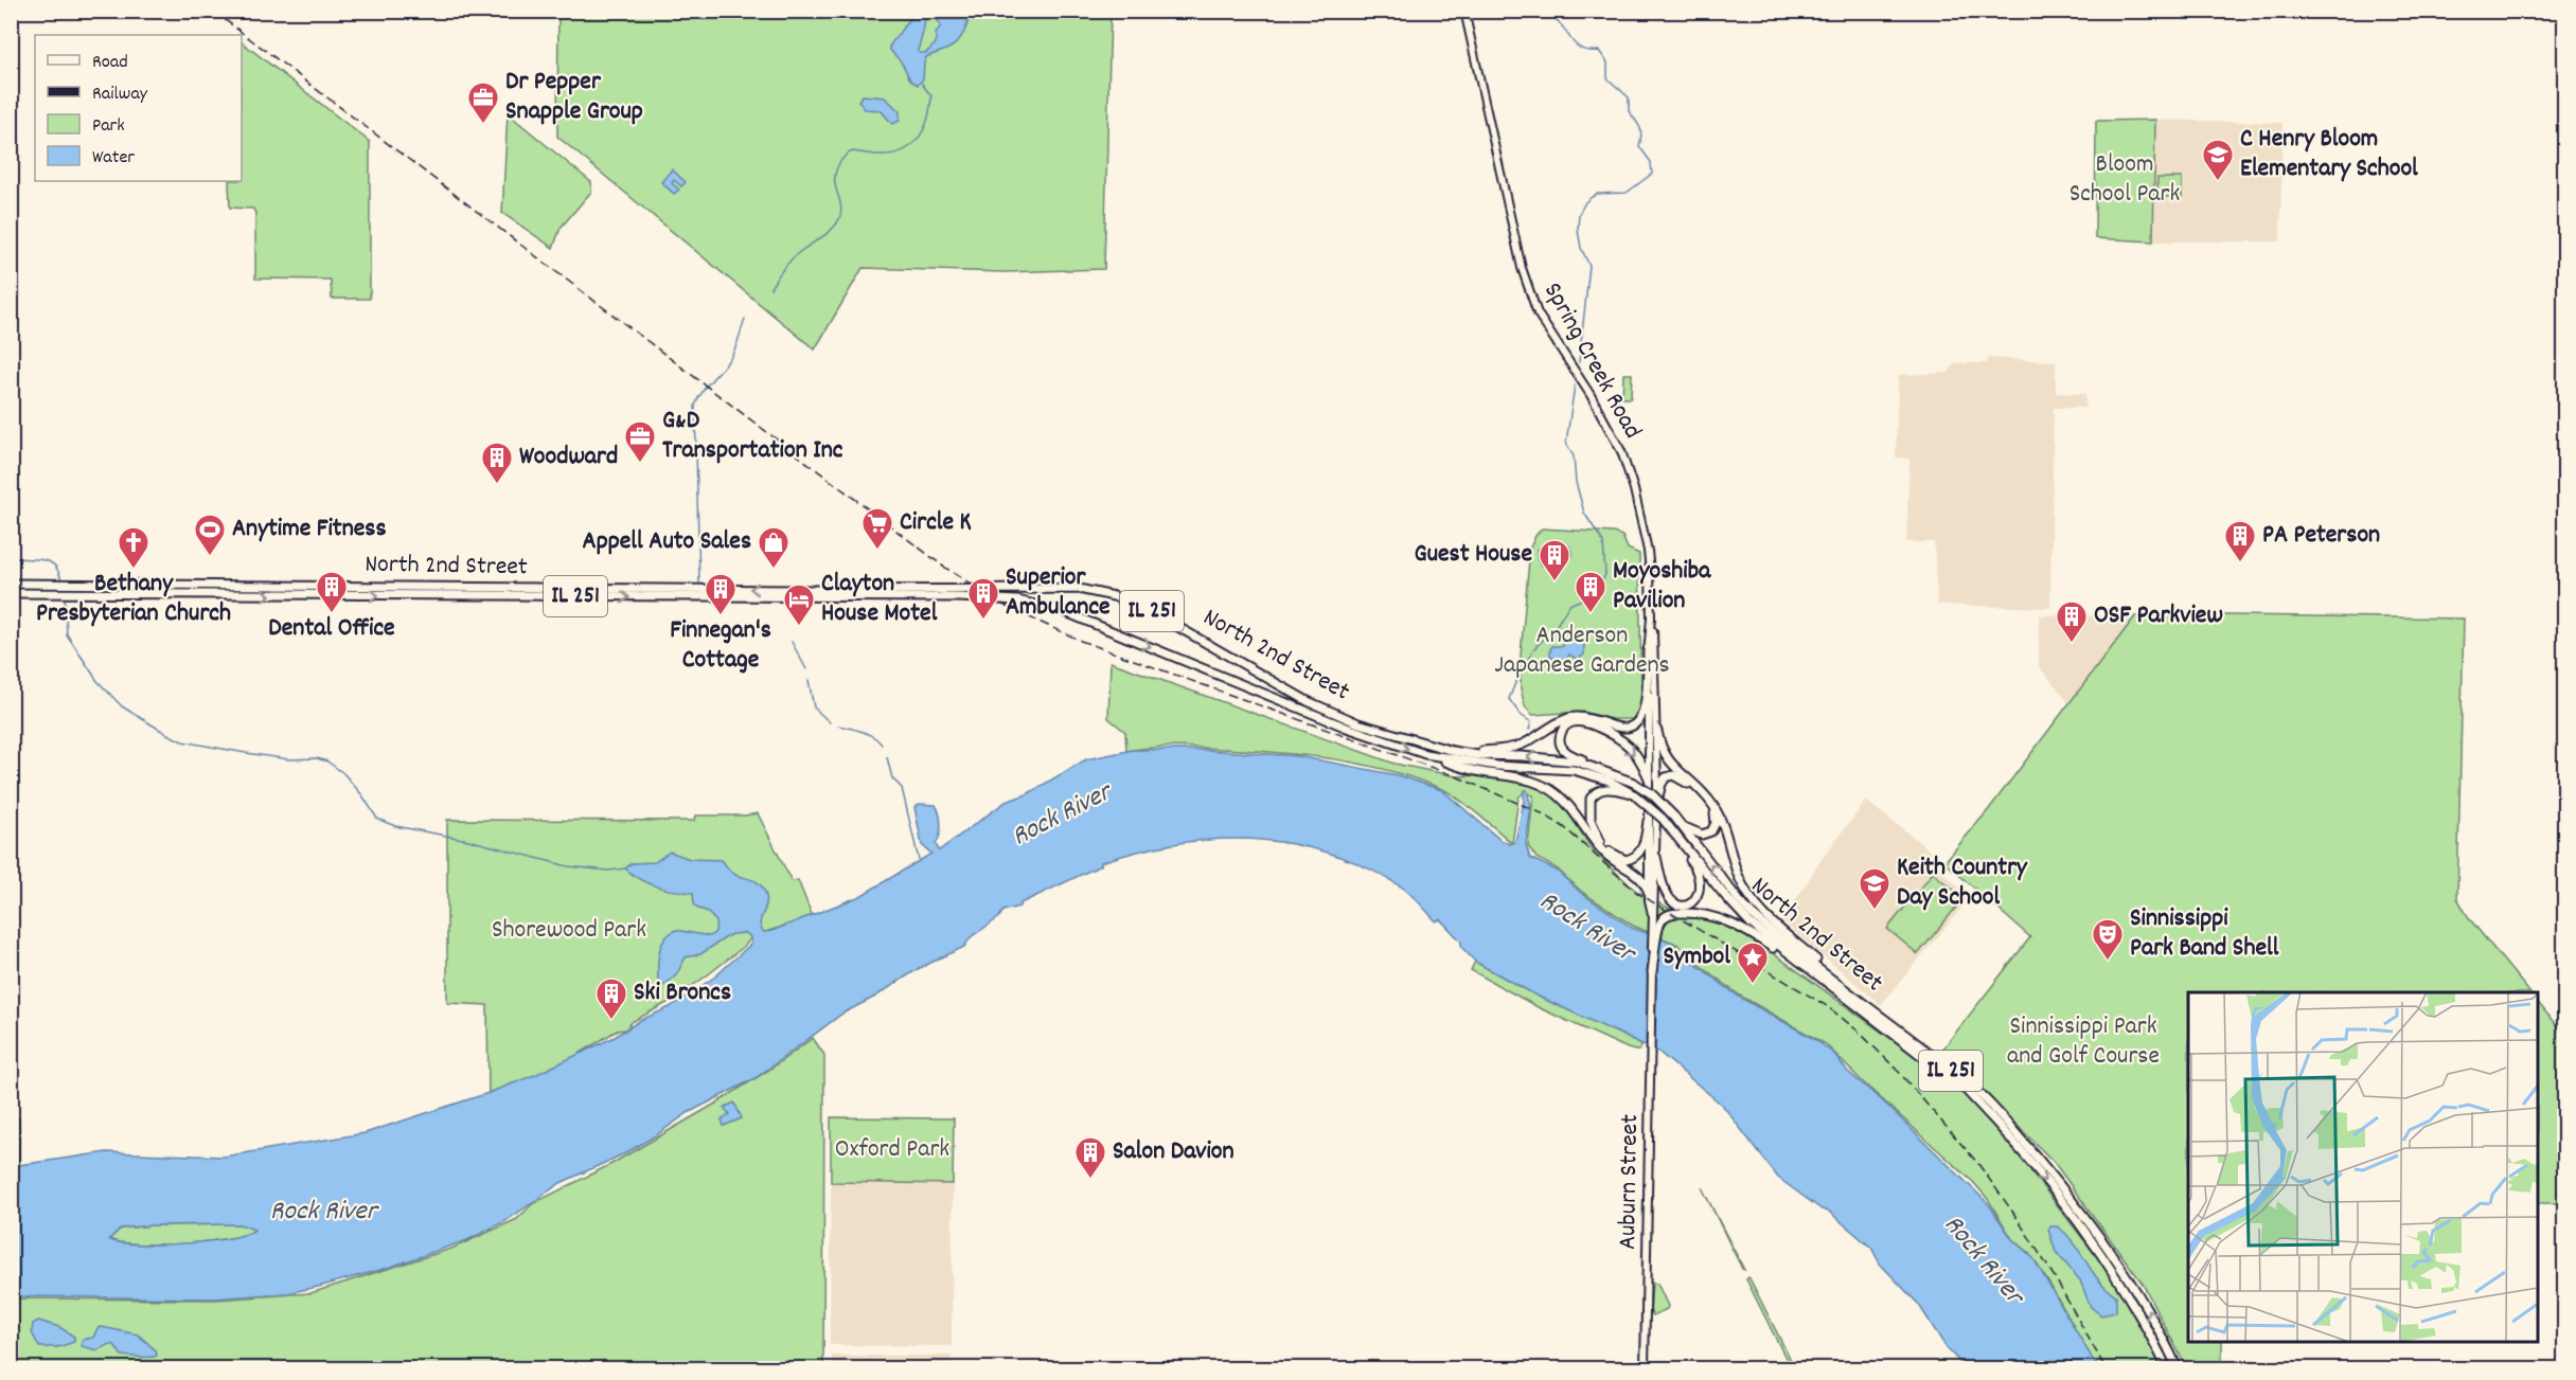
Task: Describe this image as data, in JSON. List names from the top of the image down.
{
  "streets": {
    "main road": [
      "Spring Creek Road",
      "North 2nd Street",
      "IL 251",
      "Auburn Street"
    ]
  },
  "crossings": [
    ["Spring Creek Road", "Auburn Street"]
  ],
  "water": ["Rock River"],
  "parks": [
    "Bloom School Park",
    "Anderson Japanese Gardens",
    "Shorewood Park",
    "Sinnissippi Park and Golf Course",
    "Oxford Park"
  ],
  "places": {
    "office": ["Dr Pepper Snapple Group", "G&D Transportation Inc"],
    "school or university": ["C Henry Bloom Elementary School", "Keith Country Day School"],
    "building": [
      "Woodward",
      "PA Peterson",
      "Guest House",
      "Dental Office",
      "Moyoshiba Pavilion",
      "Finnegan's Cottage",
      "Superior Ambulance",
      "OSF Parkview",
      "Ski Broncs",
      "Salon Davion"
    ],
    "supermarket": ["Circle K"],
    "sports": ["Anytime Fitness"],
    "church": ["Bethany Presbyterian Church"],
    "shop": ["Appell Auto Sales"],
    "hotel": ["Clayton House Motel"],
    "theatre": ["Sinnissippi Park Band Shell"],
    "place": ["Symbol"]
  },
  "legend": [
    "Road",
    "Railway",
    "Park",
    "Water"
  ]
}
